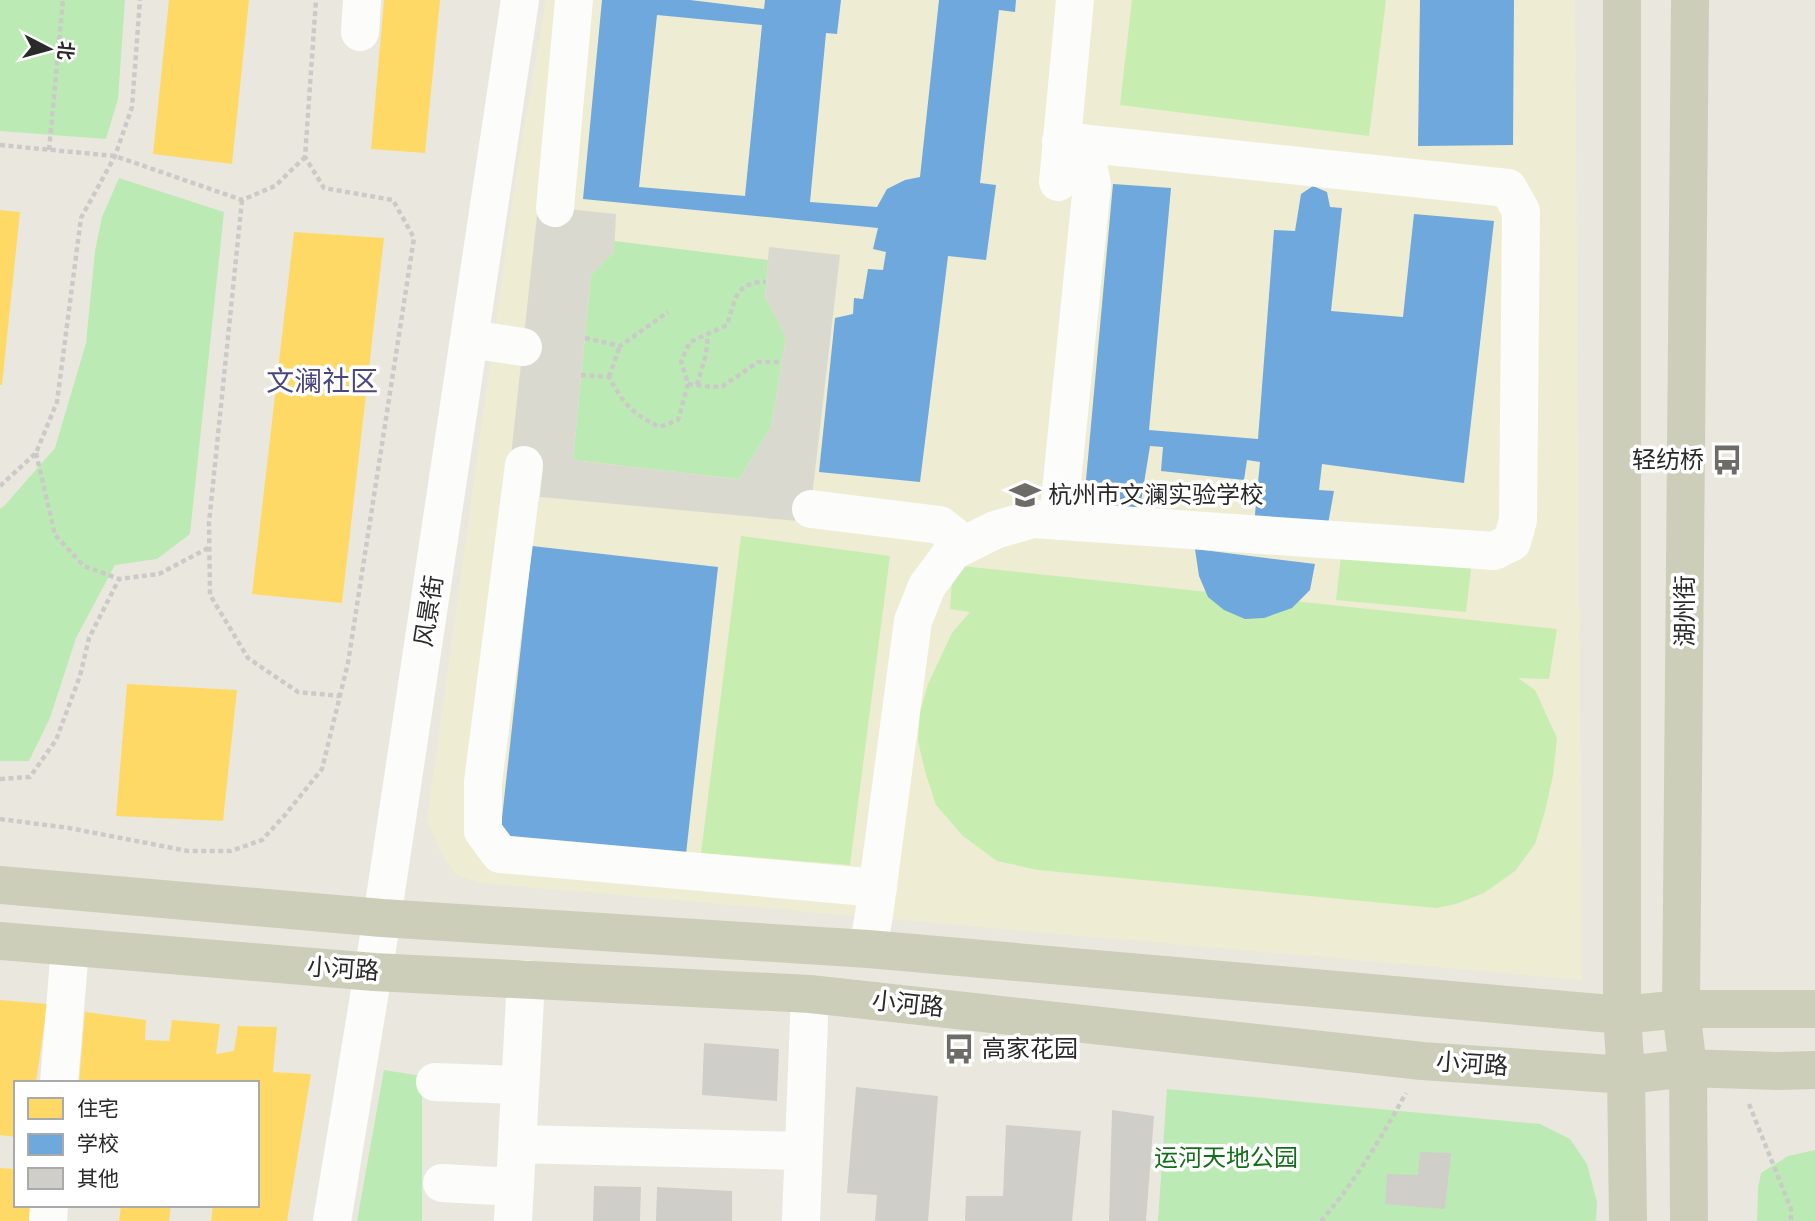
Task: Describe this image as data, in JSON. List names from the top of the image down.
{
  "streets": {
    "main road": ["湖州街", "小河路"],
    "street": ["风景街"]
  },
  "crossings": [
    ["风景街", "小河路"],
    ["湖州街", "小河路"]
  ],
  "districts": ["文澜社区"],
  "parks": ["运河天地公园"],
  "places": {
    "bus stop": ["轻纺桥", "高家花园"],
    "school or university": ["杭州市文澜实验学校"]
  },
  "legend": ["住宅", "学校", "其他"],
  "north": "right"
}
